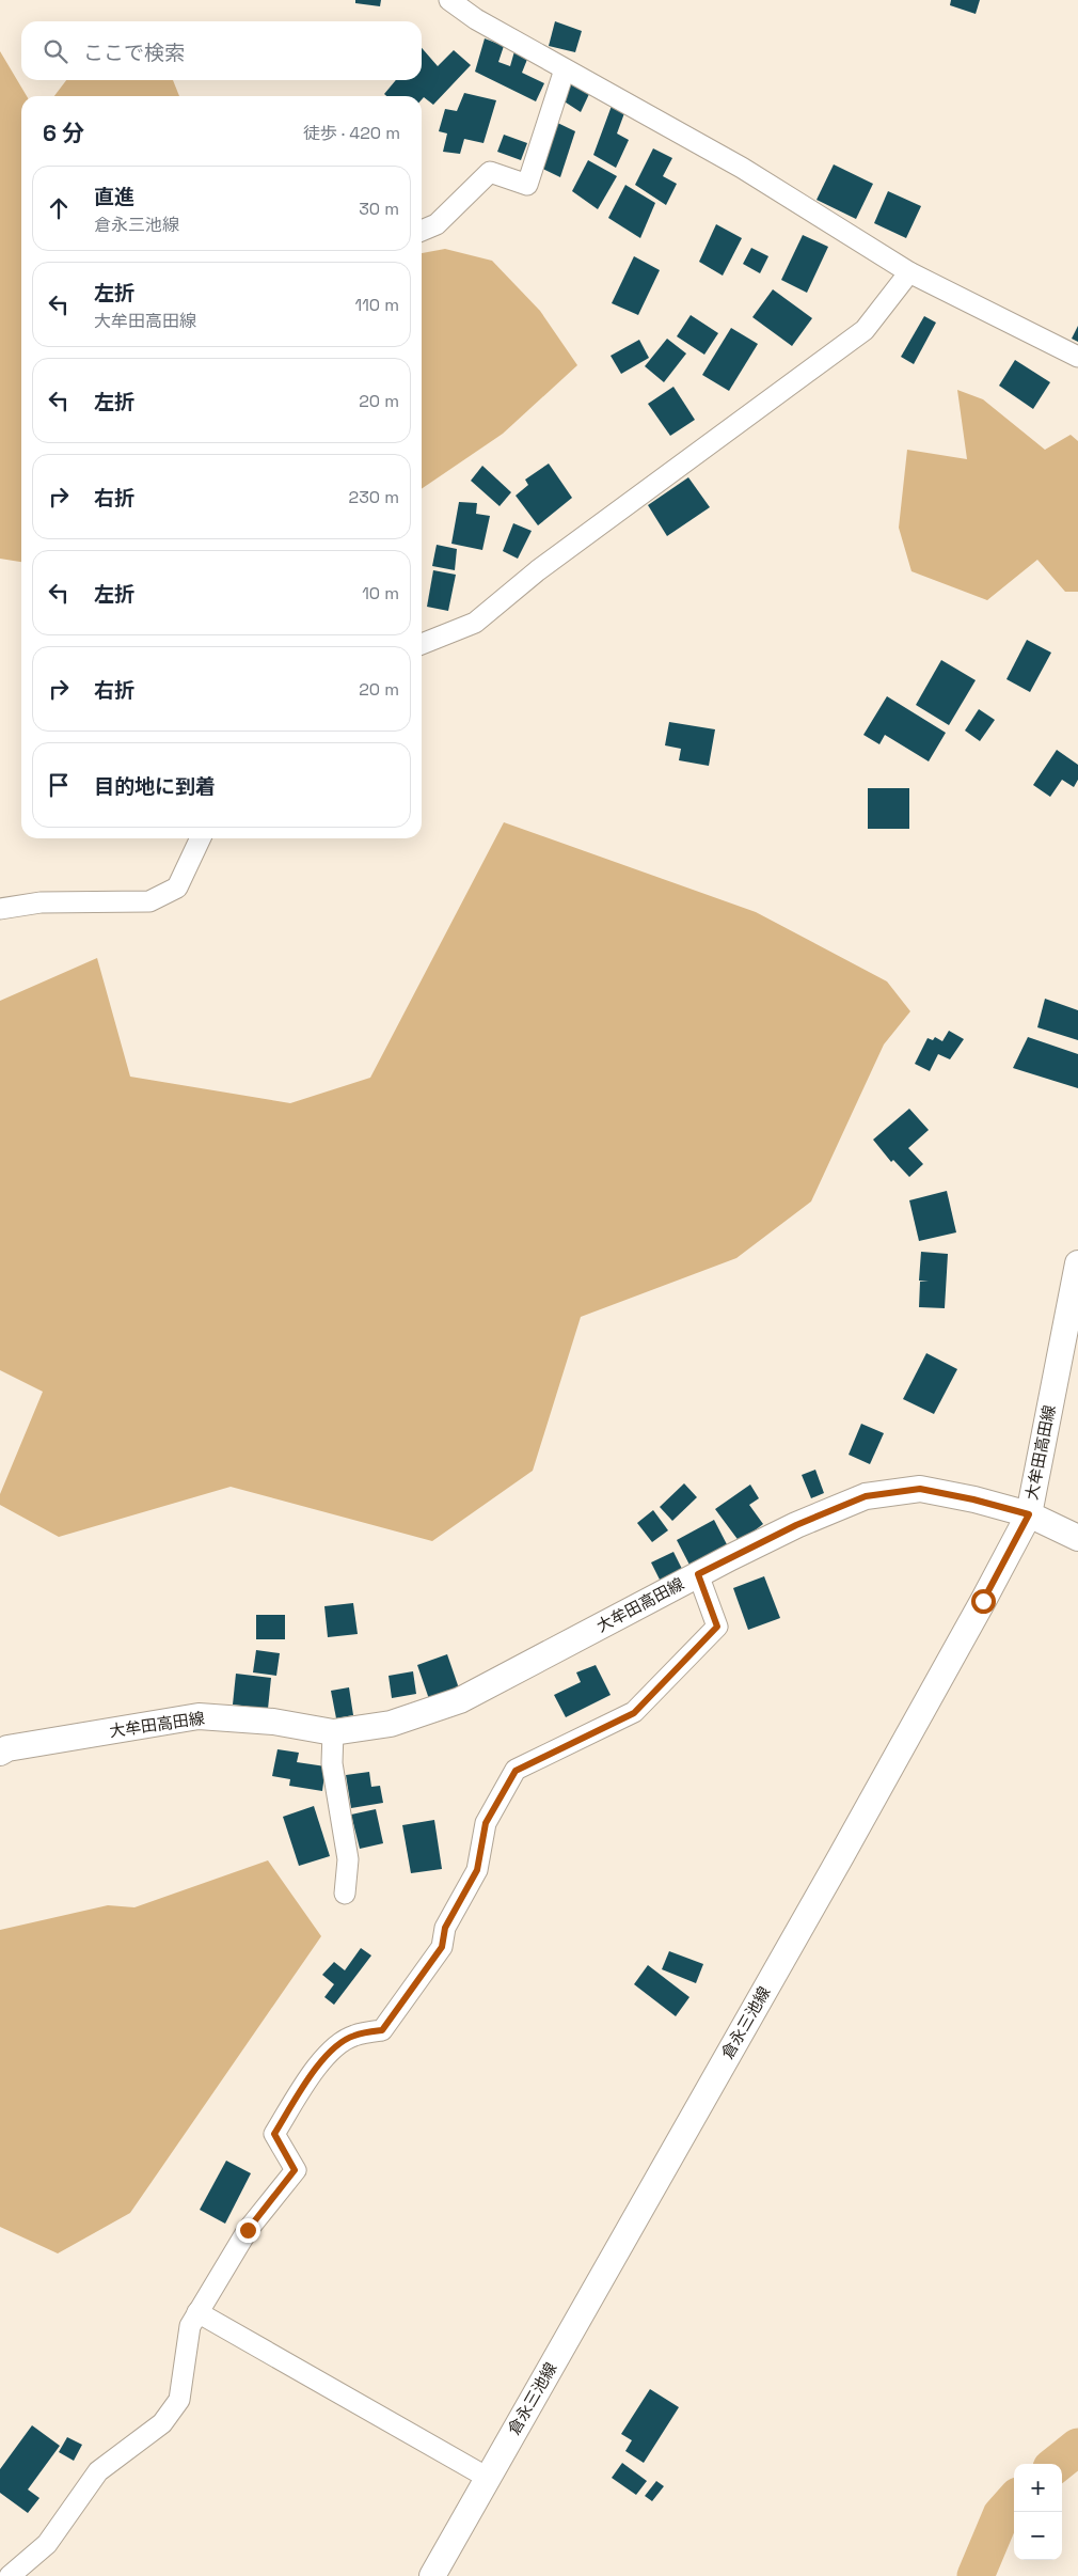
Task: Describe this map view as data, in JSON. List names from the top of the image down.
{
  "streets": {
    "main road": ["大牟田高田線", "倉永三池線"]
  },
  "crossings": [
    ["大牟田高田線", "倉永三池線"]
  ],
  "page": {
    "search": "ここで検索",
    "heading": ["6 分", "徒歩 · 420 m"],
    "list": [
      ["直進", "倉永三池線", "30 m"],
      ["左折", "大牟田高田線", "110 m"],
      ["左折", "20 m"],
      ["右折", "230 m"],
      ["左折", "10 m"],
      ["右折", "20 m"],
      "目的地に到着"
    ],
    "map_buttons": ["+", "−"]
  }
}
